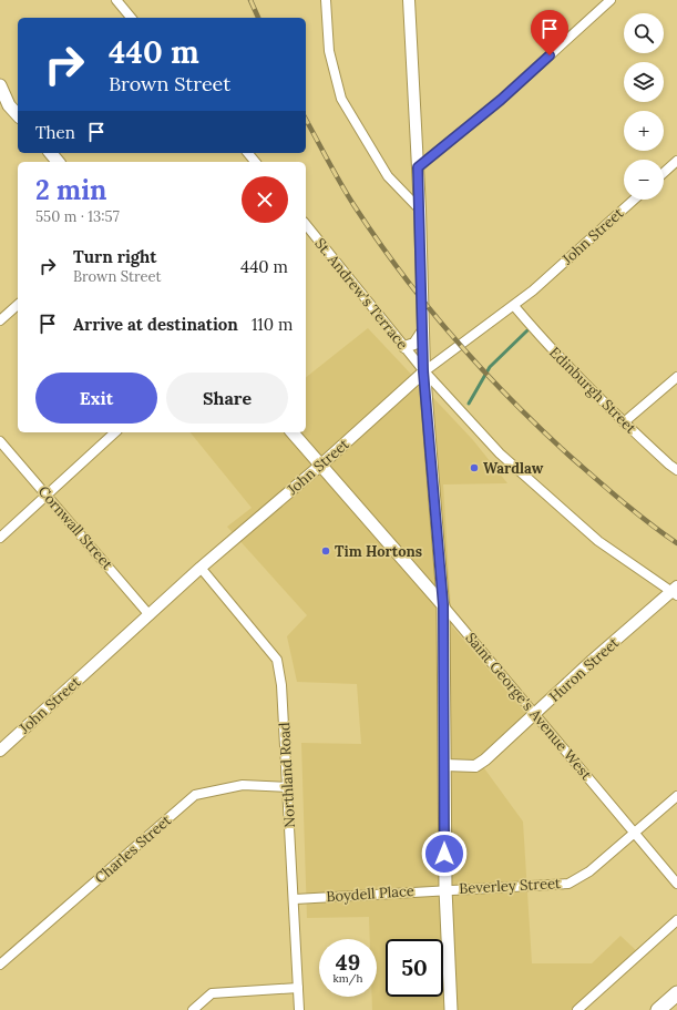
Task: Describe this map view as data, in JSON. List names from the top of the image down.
{
  "streets": {
    "main road": ["Saint George's Avenue West"],
    "street": [
      "John Street",
      "St. Andrew's Terrace",
      "Edinburgh Street",
      "Cornwall Street",
      "Huron Street",
      "Northland Road",
      "Charles Street",
      "Beverley Street",
      "Boydell Place"
    ]
  },
  "crossings": [
    ["John Street", "St. Andrew's Terrace"],
    ["John Street", "Edinburgh Street"],
    ["John Street", "Cornwall Street"],
    ["John Street", "Saint George's Avenue West"],
    ["John Street", "Northland Road"],
    ["St. Andrew's Terrace", "Huron Street"],
    ["Huron Street", "Saint George's Avenue West"],
    ["Saint George's Avenue West", "Beverley Street"],
    ["Northland Road", "Charles Street"],
    ["Northland Road", "Boydell Place"],
    ["Beverley Street", "Boydell Place"]
  ],
  "places": ["Wardlaw", "Tim Hortons"],
  "page": {
    "map_buttons": ["+", "−"],
    "turn": ["440 m", "Brown Street"],
    "then": "Then",
    "heading": ["2 min", "550 m · 13:57"],
    "list": [
      {
        "name": "Turn right",
        "note": "Brown Street",
        "value": "440 m"
      },
      {
        "name": "Arrive at destination",
        "value": "110 m"
      }
    ],
    "buttons": ["Exit", "Share"],
    "speed": "49 km/h",
    "limit": "50"
  }
}
